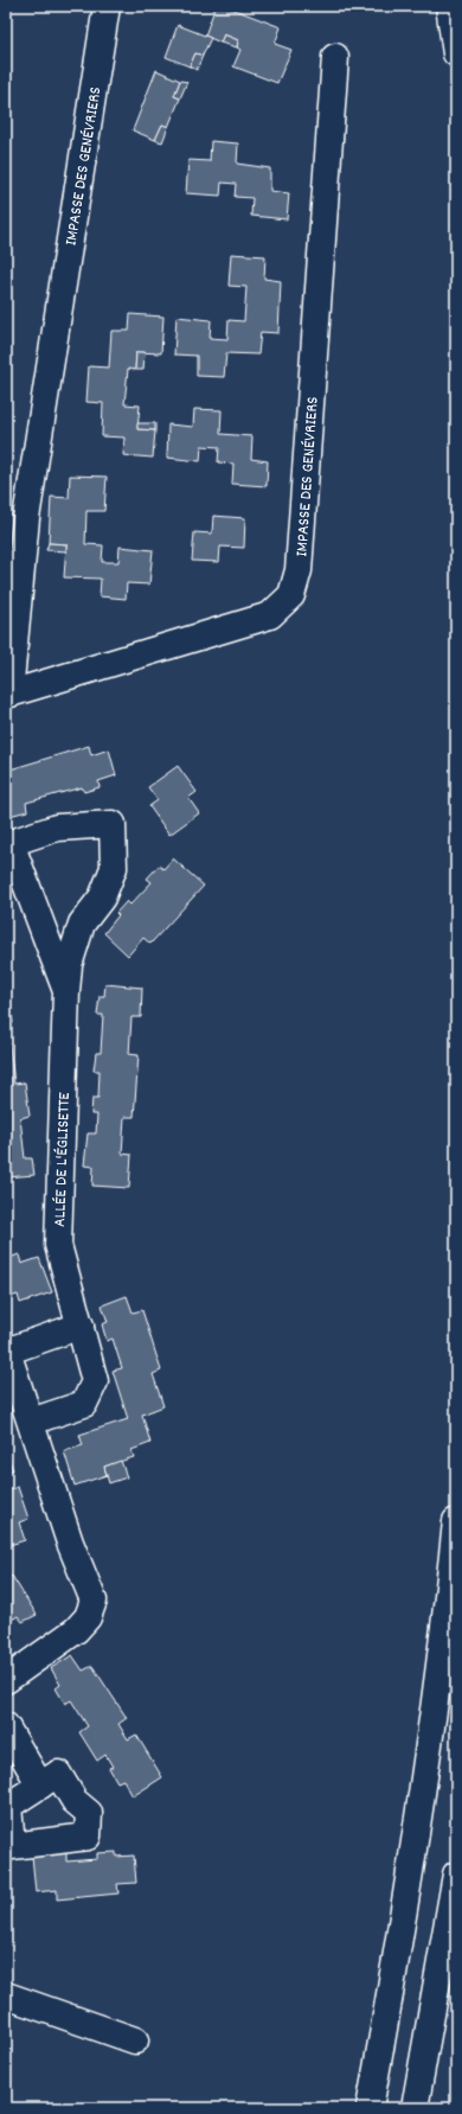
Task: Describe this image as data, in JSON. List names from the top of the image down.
{
  "streets": {
    "main road": ["IMPASSE DES GENÉVRIERS", "ALLÉE DE L'ÉGLISETTE"]
  }
}
